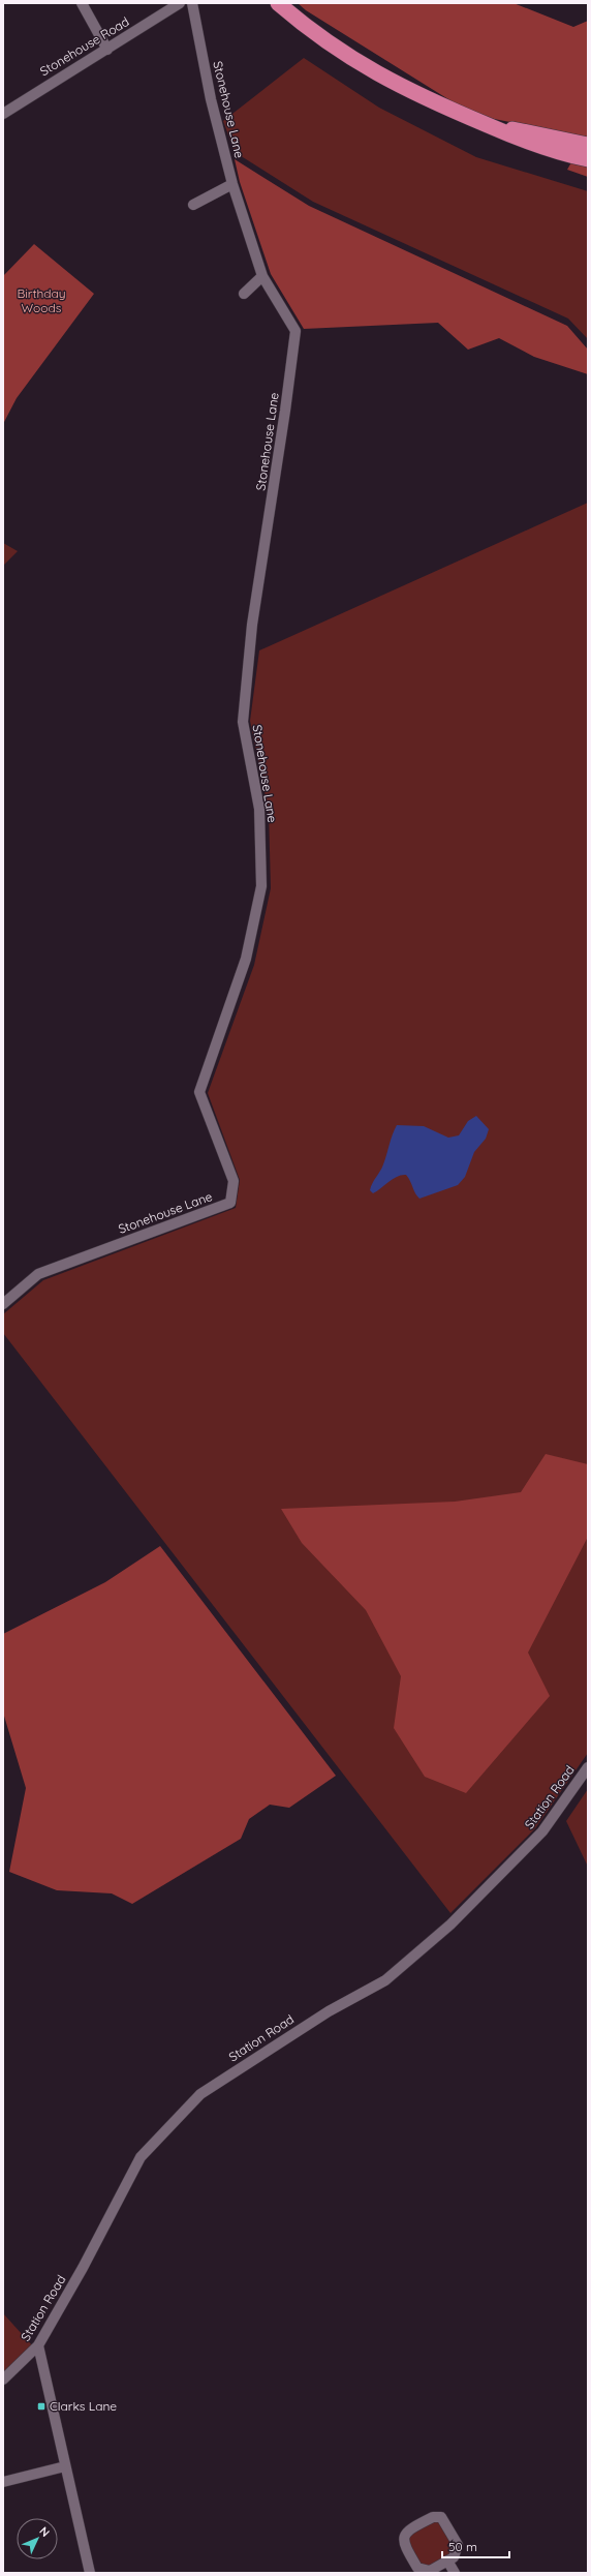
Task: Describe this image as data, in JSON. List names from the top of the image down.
{
  "streets": {
    "street": ["Stonehouse Road", "Stonehouse Lane", "Station Road"]
  },
  "parks": ["Birthday Woods"],
  "places": {
    "transit": ["Clarks Lane"]
  },
  "scale_bar": "50 m",
  "north": "top right"
}
